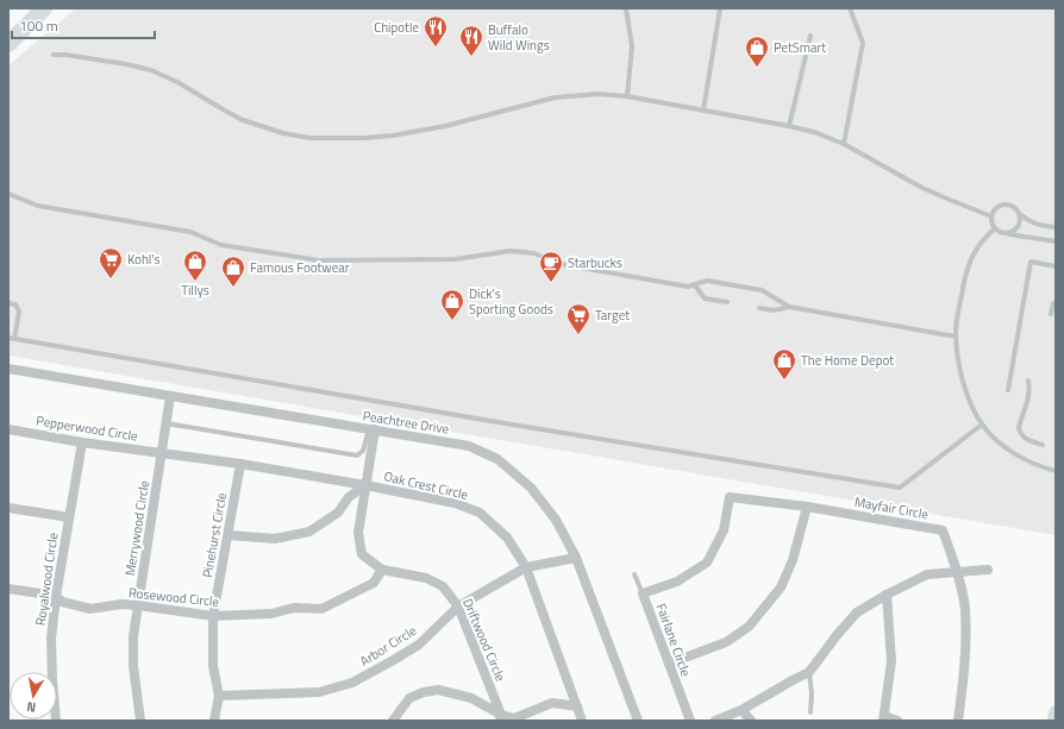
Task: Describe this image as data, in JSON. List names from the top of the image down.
{
  "streets": {
    "street": [
      "Peachtree Drive",
      "Pepperwood Circle",
      "Oak Crest Circle",
      "Mayfair Circle",
      "Merrywood Circle",
      "Pinehurst Circle",
      "Royalwood Circle",
      "Rosewood Circle",
      "Driftwood Circle",
      "Fairlane Circle",
      "Arbor Circle"
    ]
  },
  "crossings": [
    ["Peachtree Drive", "Merrywood Circle"],
    ["Peachtree Drive", "Driftwood Circle"],
    ["Peachtree Drive", "Arbor Circle"],
    ["Pepperwood Circle", "Oak Crest Circle"],
    ["Pepperwood Circle", "Merrywood Circle"],
    ["Pepperwood Circle", "Royalwood Circle"],
    ["Oak Crest Circle", "Merrywood Circle"],
    ["Oak Crest Circle", "Pinehurst Circle"],
    ["Oak Crest Circle", "Driftwood Circle"],
    ["Oak Crest Circle", "Arbor Circle"],
    ["Mayfair Circle", "Fairlane Circle"],
    ["Merrywood Circle", "Rosewood Circle"],
    ["Pinehurst Circle", "Rosewood Circle"],
    ["Pinehurst Circle", "Arbor Circle"],
    ["Royalwood Circle", "Rosewood Circle"],
    ["Rosewood Circle", "Driftwood Circle"],
    ["Driftwood Circle", "Arbor Circle"]
  ],
  "places": {
    "restaurant": ["Chipotle", "Buffalo Wild Wings"],
    "shop": [
      "PetSmart",
      "Tillys",
      "Famous Footwear",
      "Dick's Sporting Goods",
      "The Home Depot"
    ],
    "supermarket": ["Kohl's", "Target"],
    "cafe": ["Starbucks"]
  },
  "scale_bar": "100 m",
  "north": "bottom"
}
